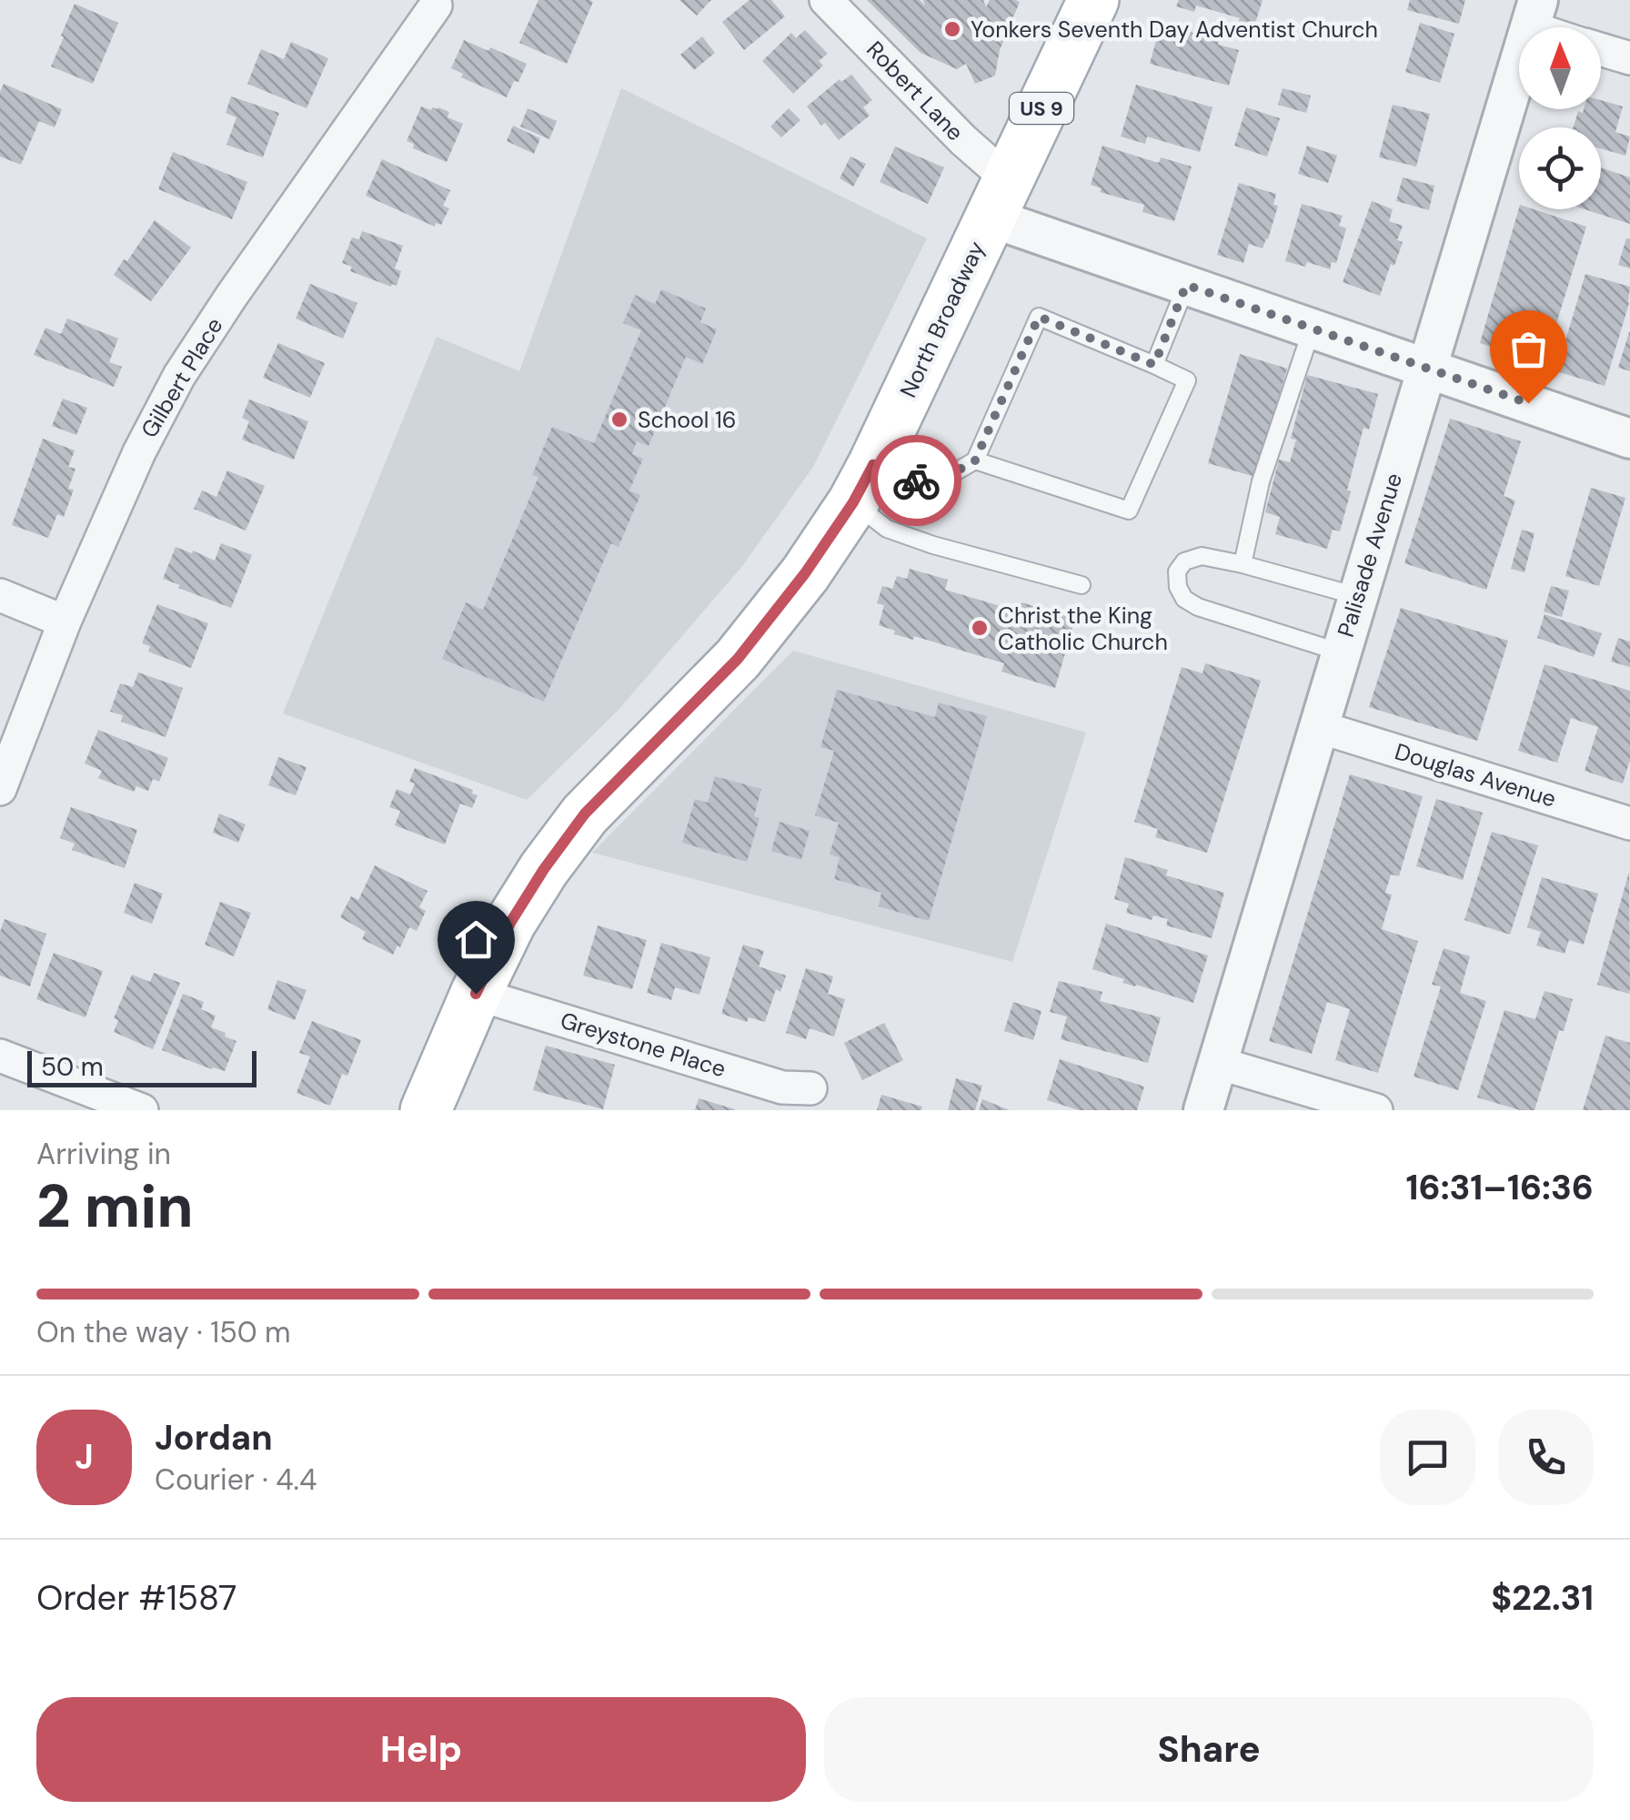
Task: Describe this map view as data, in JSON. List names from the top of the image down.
{
  "streets": {
    "main road": ["US 9", "North Broadway"],
    "street": [
      "Robert Lane",
      "Gilbert Place",
      "Palisade Avenue",
      "Douglas Avenue",
      "Greystone Place"
    ]
  },
  "crossings": [
    ["Robert Lane", "North Broadway"],
    ["North Broadway", "Greystone Place"],
    ["Palisade Avenue", "Douglas Avenue"]
  ],
  "places": ["Yonkers Seventh Day Adventist Church", "School 16", "Christ the King Catholic Church"],
  "scale_bar": "50 m",
  "north": "top",
  "page": {
    "scale": "50 m",
    "heading": ["2 min", "Arriving in", "16:31–16:36"],
    "panel": [
      "Jordan",
      "Courier · 4.4",
      "Order #1587",
      "$22.31"
    ],
    "bar": "On the way · 150 m",
    "round": "J",
    "buttons": ["Help", "Share"]
  }
}
